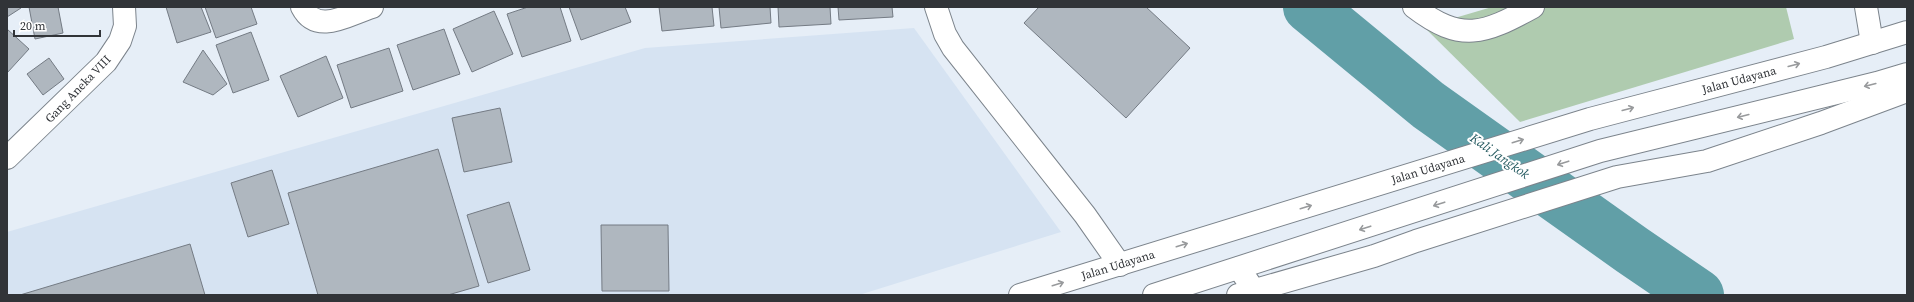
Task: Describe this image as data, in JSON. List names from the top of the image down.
{
  "streets": {
    "main road": ["Jalan Udayana", "Gang Aneka VIII"]
  },
  "water": ["Kali Jangkok"],
  "scale_bar": "20 m"
}
